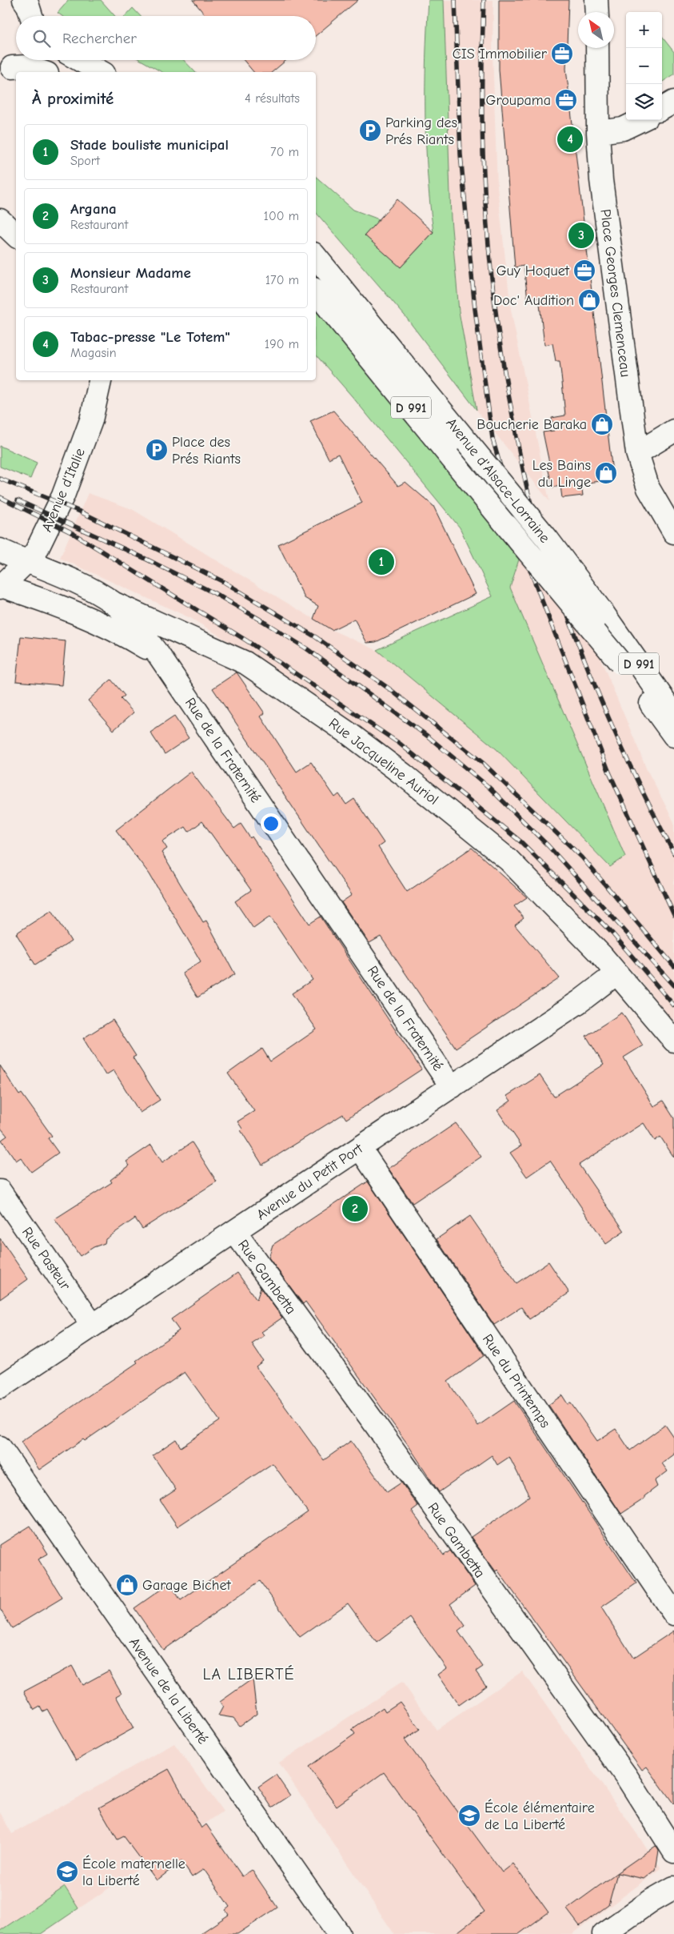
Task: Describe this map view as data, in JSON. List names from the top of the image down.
{
  "streets": {
    "street": [
      "Place Georges Clemenceau",
      "D 991",
      "Avenue d'Alsace-Lorraine",
      "Avenue d'Italie",
      "Rue de la Fraternité",
      "Rue Jacqueline Auriol",
      "Avenue du Petit Port",
      "Rue Pasteur",
      "Rue Gambetta",
      "Rue du Printemps",
      "Avenue de la Liberté"
    ]
  },
  "crossings": [
    ["Avenue d'Italie", "Rue de la Fraternité"],
    ["Avenue d'Italie", "Rue Jacqueline Auriol"],
    ["Rue de la Fraternité", "Rue Jacqueline Auriol"],
    ["Rue de la Fraternité", "Avenue du Petit Port"],
    ["Rue Jacqueline Auriol", "Avenue du Petit Port"],
    ["Avenue du Petit Port", "Rue Pasteur"],
    ["Avenue du Petit Port", "Rue Gambetta"],
    ["Avenue du Petit Port", "Rue du Printemps"]
  ],
  "districts": ["LA LIBERTÉ"],
  "places": {
    "office": ["CIS Immobilier", "Groupama", "Guy Hoquet"],
    "parking": ["Parking des Prés Riants", "Place des Prés Riants"],
    "shop": [
      "Doc' Audition",
      "Boucherie Baraka",
      "Les Bains du Linge",
      "Garage Bichet"
    ],
    "school or university": ["École élémentaire de La Liberté", "École maternelle la Liberté"]
  },
  "north": "top left",
  "page": {
    "map_buttons": ["+", "−"],
    "search": "Rechercher",
    "heading": ["À proximité", "4 résultats"],
    "list": [
      {
        "mark": "1",
        "name": "Stade bouliste municipal",
        "note": "Sport",
        "value": "70 m"
      },
      {
        "mark": "2",
        "name": "Argana",
        "note": "Restaurant",
        "value": "100 m"
      },
      {
        "mark": "3",
        "name": "Monsieur Madame",
        "note": "Restaurant",
        "value": "170 m"
      },
      {
        "mark": "4",
        "name": "Tabac-presse \"Le Totem\"",
        "note": "Magasin",
        "value": "190 m"
      }
    ],
    "pins": [
      "4",
      "3",
      "1",
      "2"
    ]
  }
}
